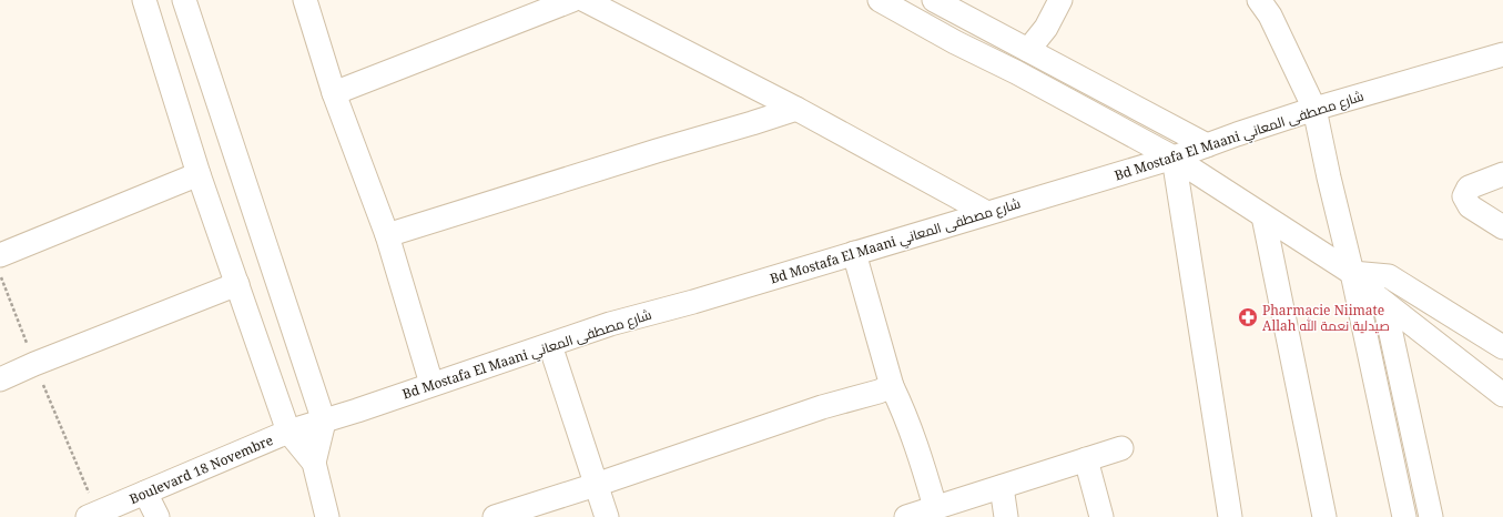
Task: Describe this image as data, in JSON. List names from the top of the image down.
{
  "streets": {
    "street": ["Bd Mostafa El Maani شارع مصطفى المعاني", "Boulevard 18 Novembre"]
  },
  "crossings": [
    ["Bd Mostafa El Maani شارع مصطفى المعاني", "Boulevard 18 Novembre"]
  ],
  "places": {
    "pharmacy": ["Pharmacie Niimate Allah صيدلية نعمة الله"]
  }
}
